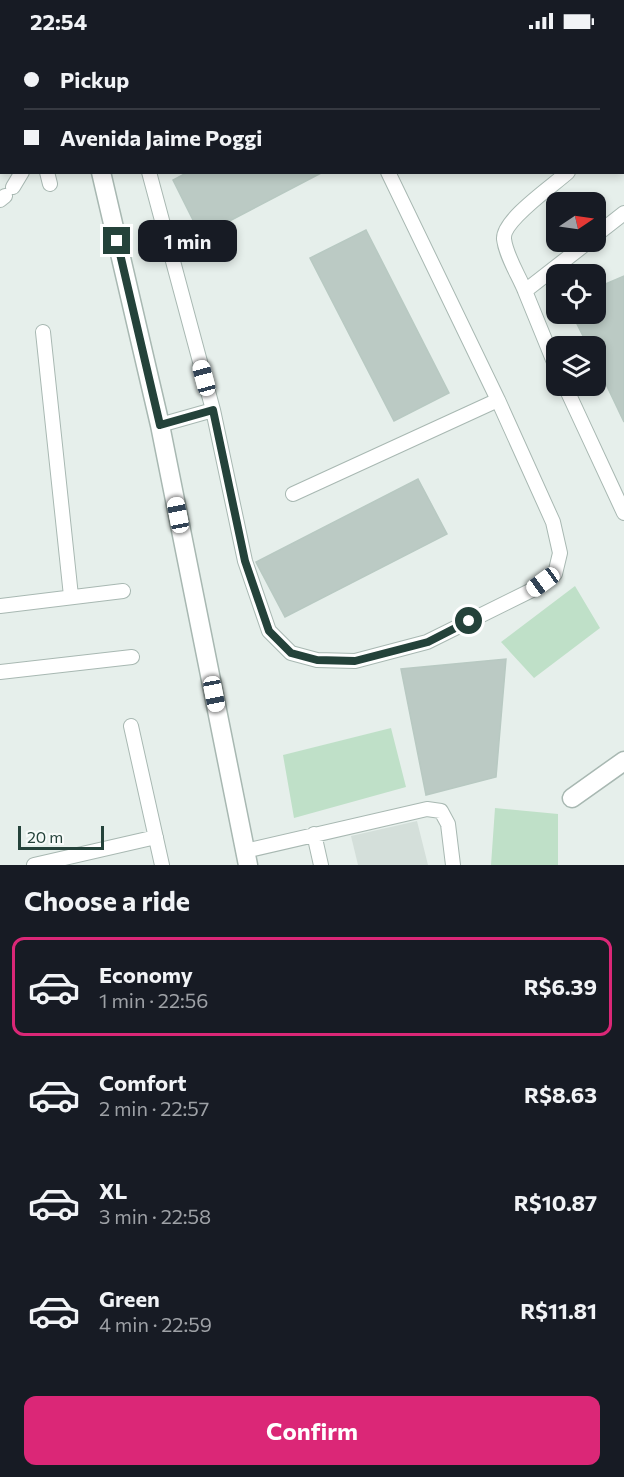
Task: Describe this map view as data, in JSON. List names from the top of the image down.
{
  "scale_bar": "20 m",
  "north": "right",
  "page": {
    "status": "22:54",
    "banner": ["Pickup", "Avenida Jaime Poggi"],
    "bubble": "1 min",
    "scale": "20 m",
    "heading": "Choose a ride",
    "list": [
      {
        "name": "Economy",
        "note": "1 min · 22:56",
        "value": "R$6.39"
      },
      {
        "name": "Comfort",
        "note": "2 min · 22:57",
        "value": "R$8.63"
      },
      {
        "name": "XL",
        "note": "3 min · 22:58",
        "value": "R$10.87"
      },
      {
        "name": "Green",
        "note": "4 min · 22:59",
        "value": "R$11.81"
      }
    ],
    "buttons": "Confirm"
  }
}
